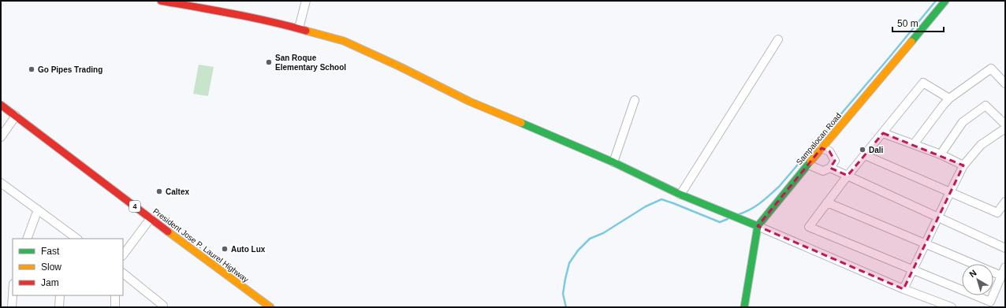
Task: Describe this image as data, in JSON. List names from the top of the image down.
{
  "streets": {
    "main road": ["Sampalocan Road", "4", "President Jose P. Laurel Highway"]
  },
  "places": [
    "San Roque Elementary School",
    "Go Pipes Trading",
    "Dali",
    "Caltex",
    "Auto Lux"
  ],
  "legend": ["Fast", "Slow", "Jam"],
  "scale_bar": "50 m",
  "north": "top left"
}
